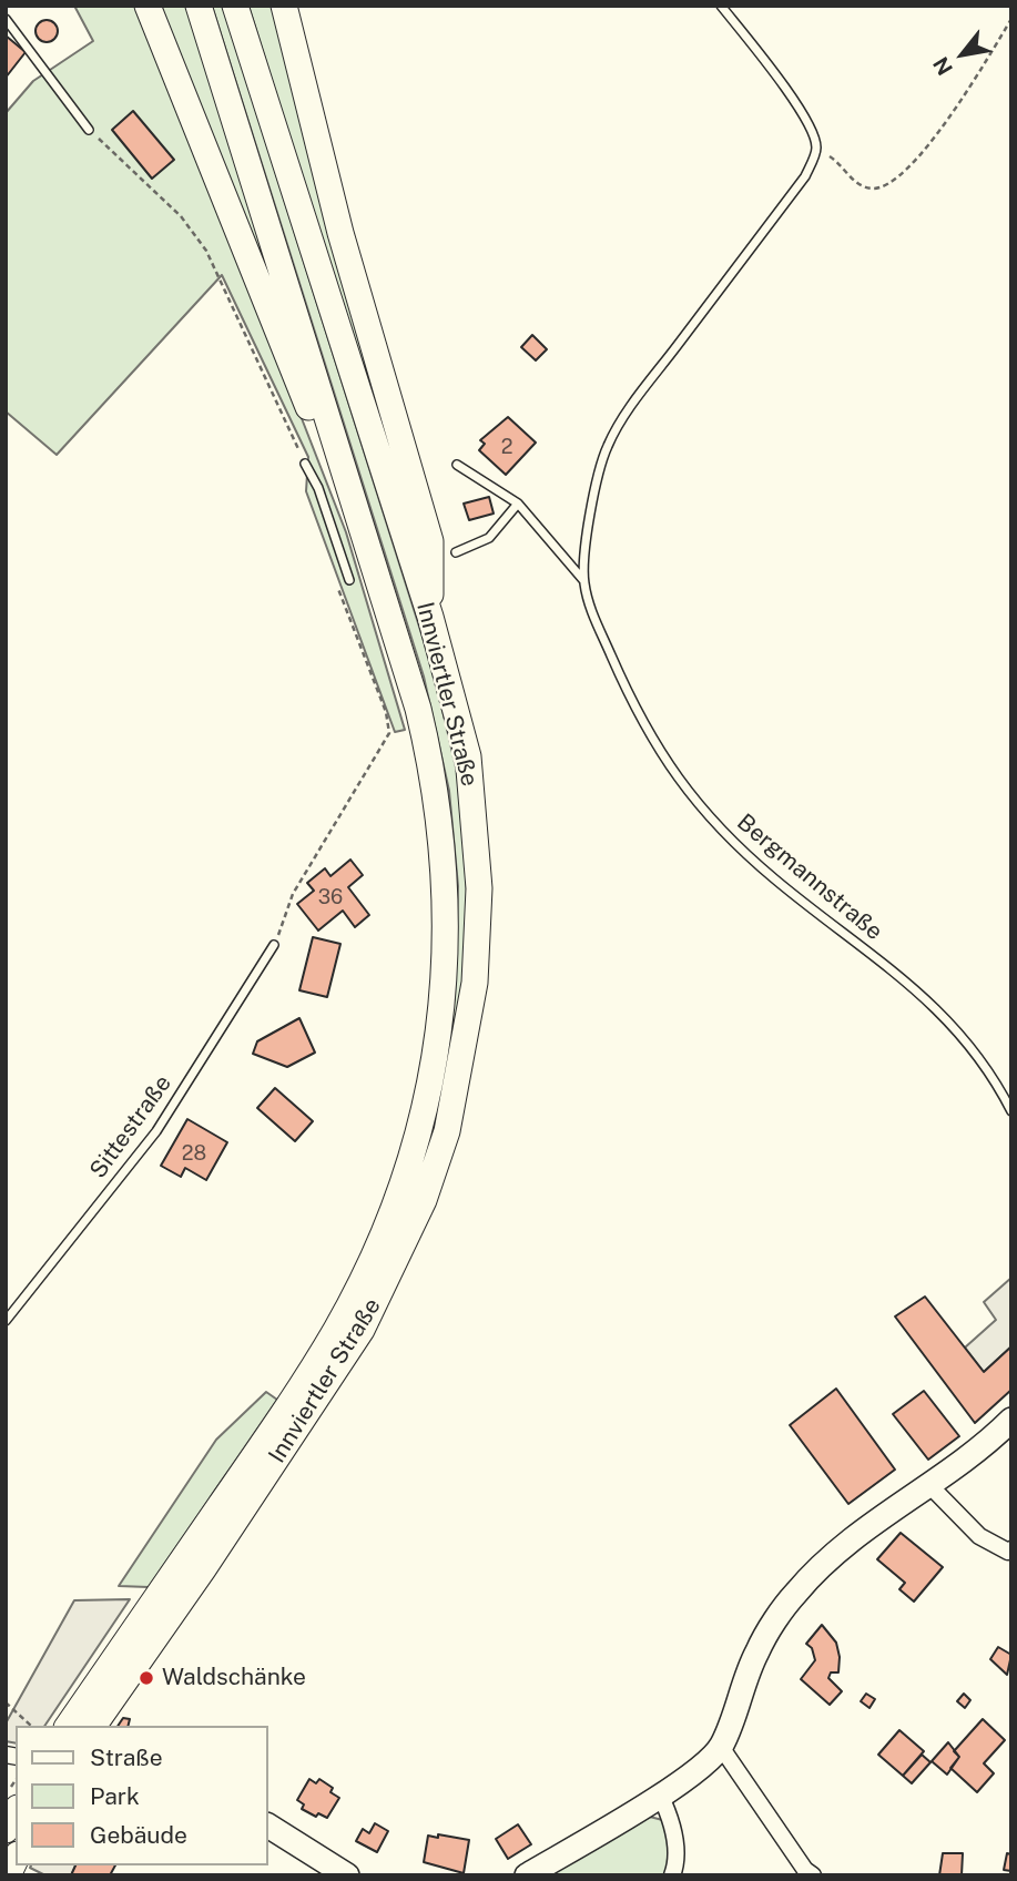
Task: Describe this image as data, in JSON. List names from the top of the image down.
{
  "streets": {
    "main road": ["Innviertler Straße"],
    "lane": ["Bergmannstraße", "Sittestraße"]
  },
  "places": ["Waldschänke"],
  "house_numbers": ["2", "36", "28"],
  "legend": ["Straße", "Park", "Gebäude"],
  "north": "bottom left"
}
